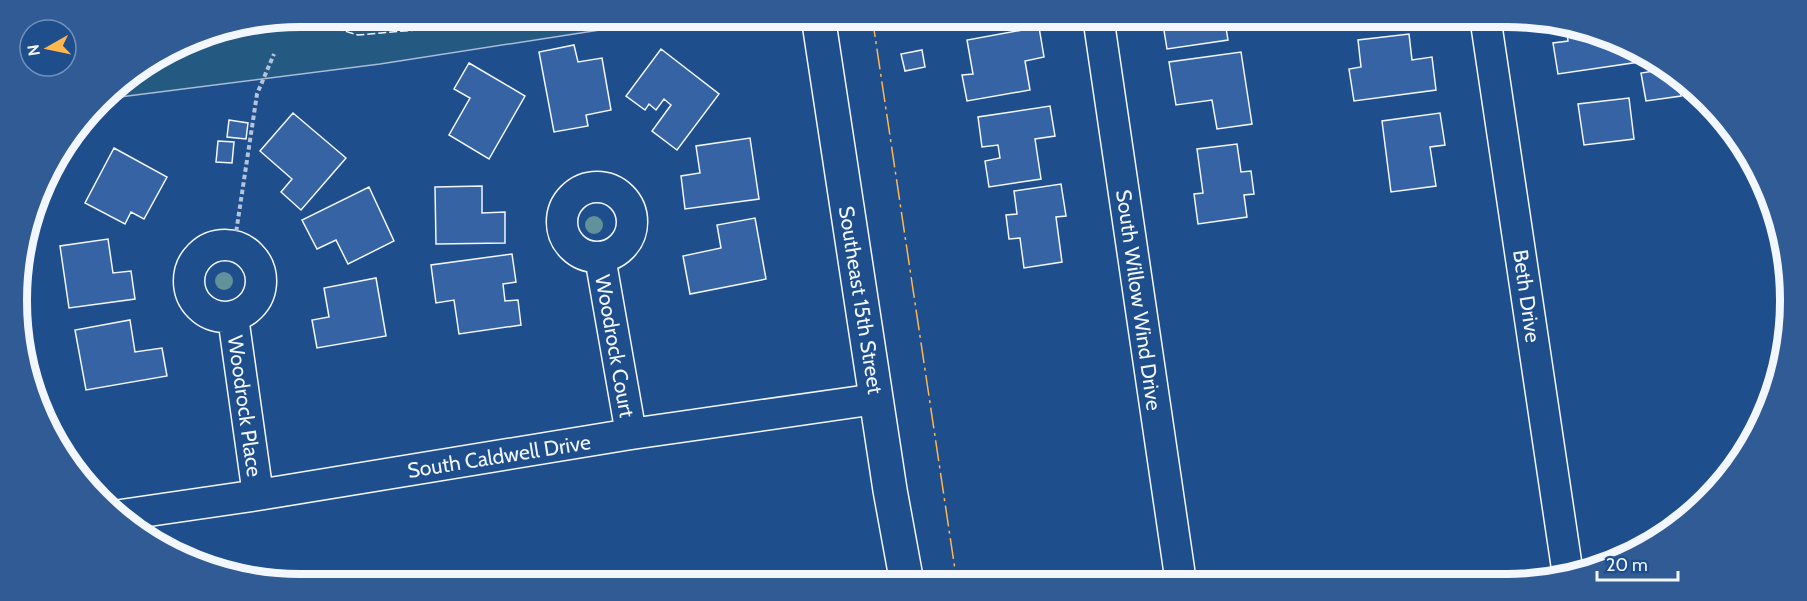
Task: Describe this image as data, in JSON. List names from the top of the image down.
{
  "streets": {
    "main road": ["Southeast 15th Street"],
    "street": [
      "Beth Drive",
      "South Willow Wind Drive",
      "Woodrock Court",
      "Woodrock Place",
      "South Caldwell Drive"
    ]
  },
  "crossings": [
    ["Southeast 15th Street", "South Caldwell Drive"],
    ["Woodrock Court", "South Caldwell Drive"],
    ["Woodrock Place", "South Caldwell Drive"]
  ],
  "scale_bar": "20 m",
  "north": "left"
}
